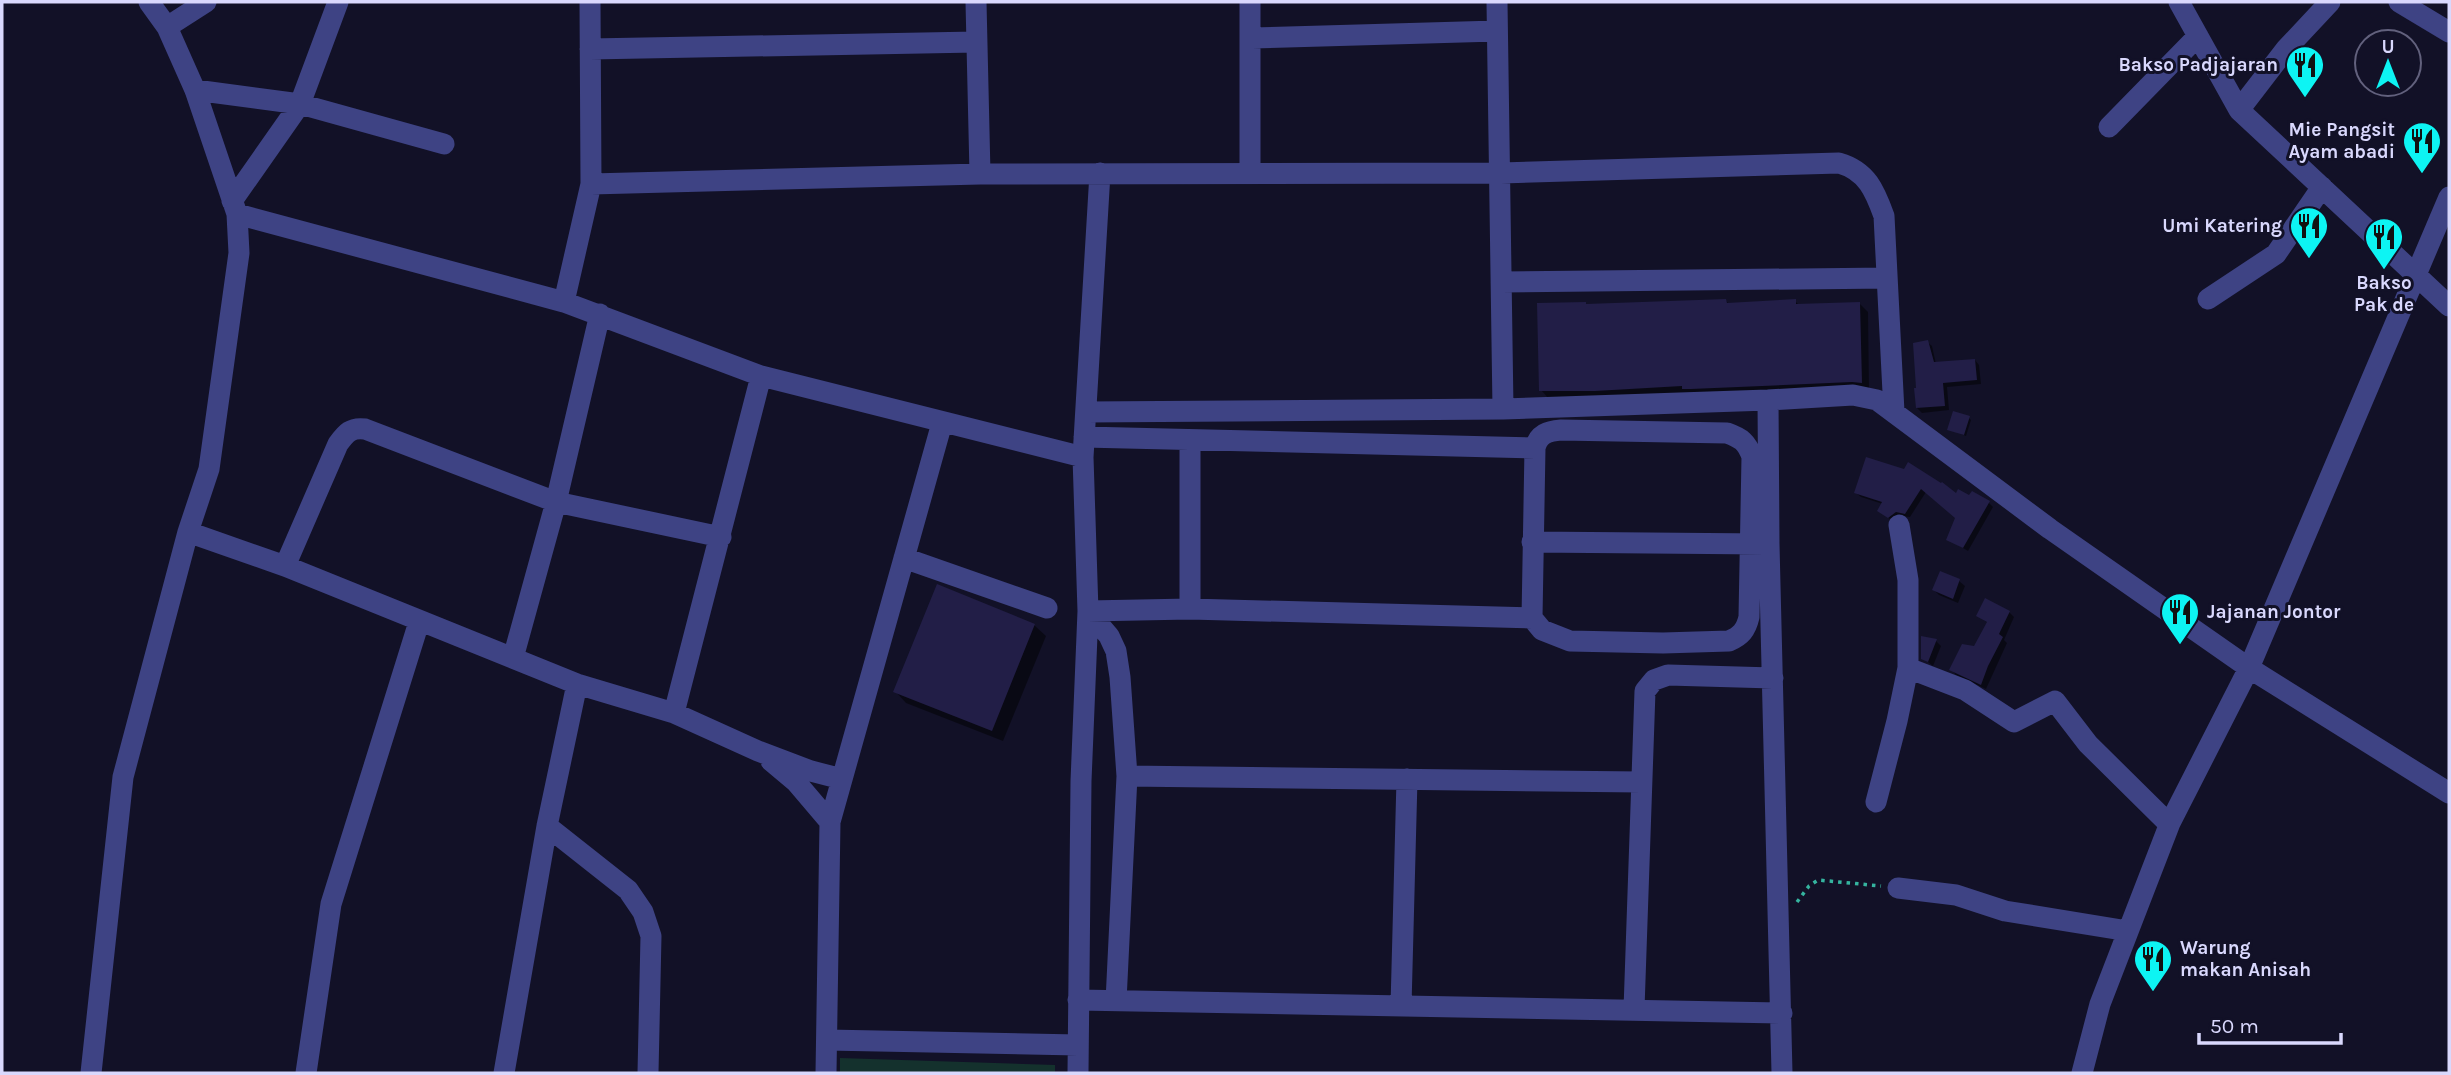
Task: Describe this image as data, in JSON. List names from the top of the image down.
{
  "places": {
    "restaurant": [
      "Bakso Padjajaran",
      "Mie Pangsit Ayam abadi",
      "Umi Katering",
      "Bakso Pak de",
      "Jajanan Jontor",
      "Warung makan Anisah"
    ]
  },
  "scale_bar": "50 m",
  "north": "top"
}
